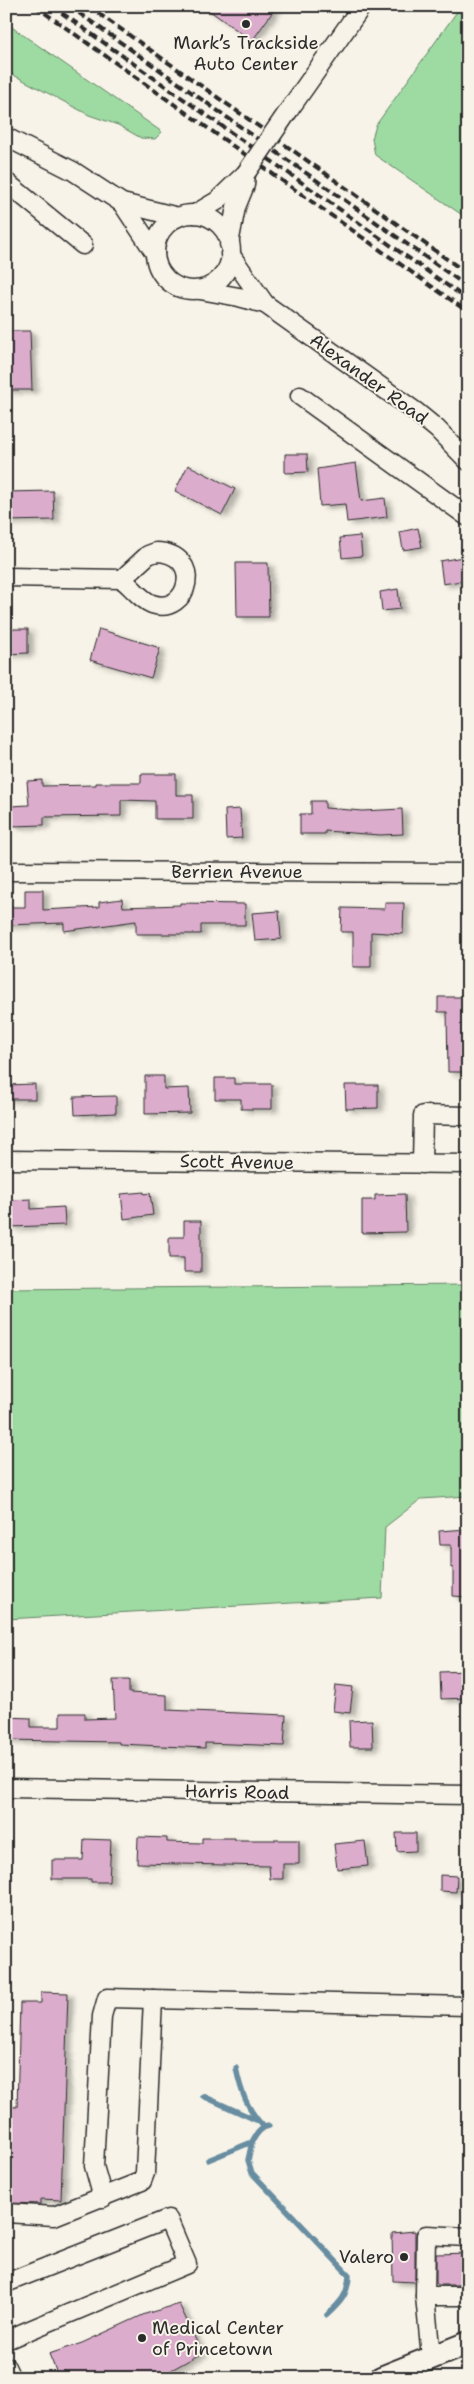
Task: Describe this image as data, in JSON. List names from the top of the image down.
{
  "streets": {
    "street": [
      "Alexander Road",
      "Berrien Avenue",
      "Scott Avenue",
      "Harris Road"
    ]
  },
  "places": ["Mark’s Trackside Auto Center", "Valero", "Medical Center of Princetown"]
}
